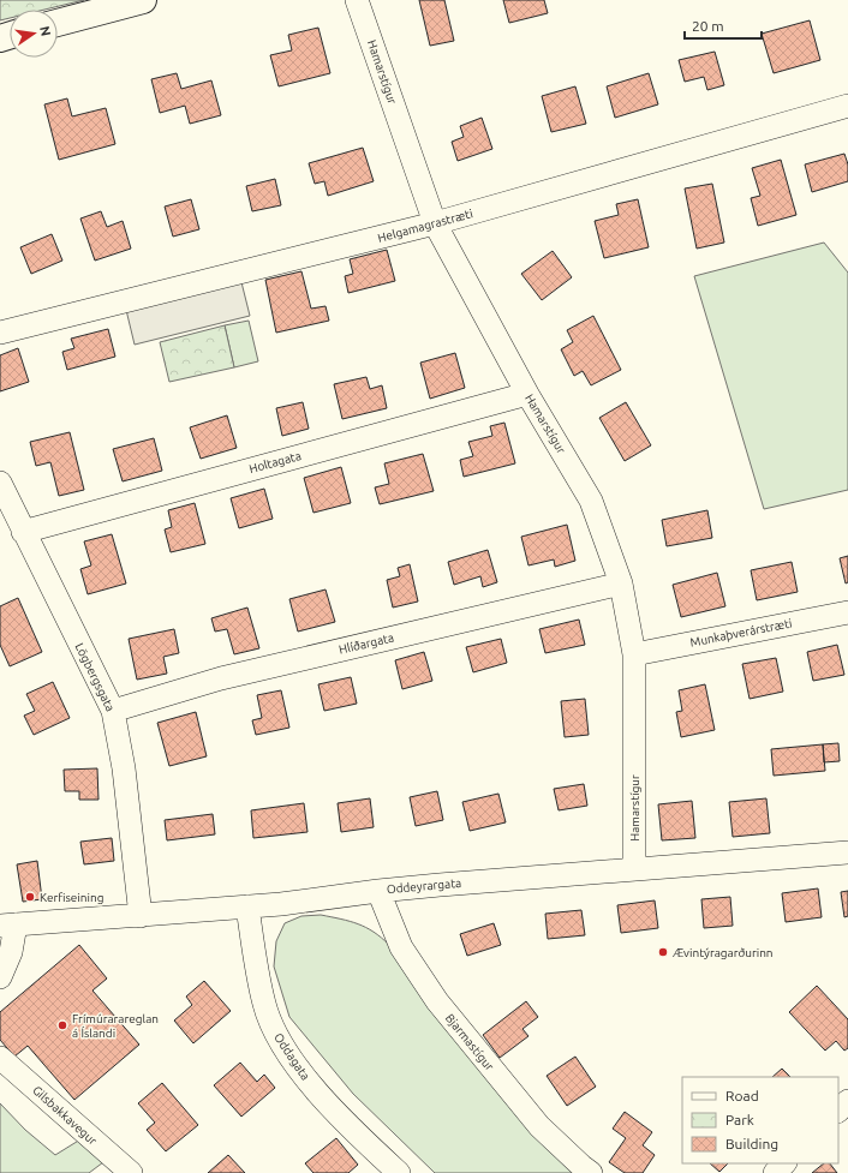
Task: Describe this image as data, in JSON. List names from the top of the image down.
{
  "streets": {
    "street": [
      "Hamarstígur",
      "Helgamagrastræti",
      "Holtagata",
      "Munkaþverárstræti",
      "Hlíðargata",
      "Lögbergsgata",
      "Oddeyrargata",
      "Bjarmastígur",
      "Oddagata",
      "Gilsbakkavegur"
    ]
  },
  "crossings": [
    ["Hamarstígur", "Helgamagrastræti"],
    ["Hamarstígur", "Holtagata"],
    ["Hamarstígur", "Munkaþverárstræti"],
    ["Hamarstígur", "Hlíðargata"],
    ["Hamarstígur", "Oddeyrargata"],
    ["Holtagata", "Lögbergsgata"],
    ["Hlíðargata", "Lögbergsgata"],
    ["Lögbergsgata", "Oddeyrargata"],
    ["Oddeyrargata", "Bjarmastígur"],
    ["Oddeyrargata", "Oddagata"]
  ],
  "places": ["Kerfiseining", "Ævintýragarðurinn", "Frímúrarareglan á Íslandi"],
  "legend": ["Road", "Park", "Building"],
  "scale_bar": "20 m",
  "north": "right"
}
